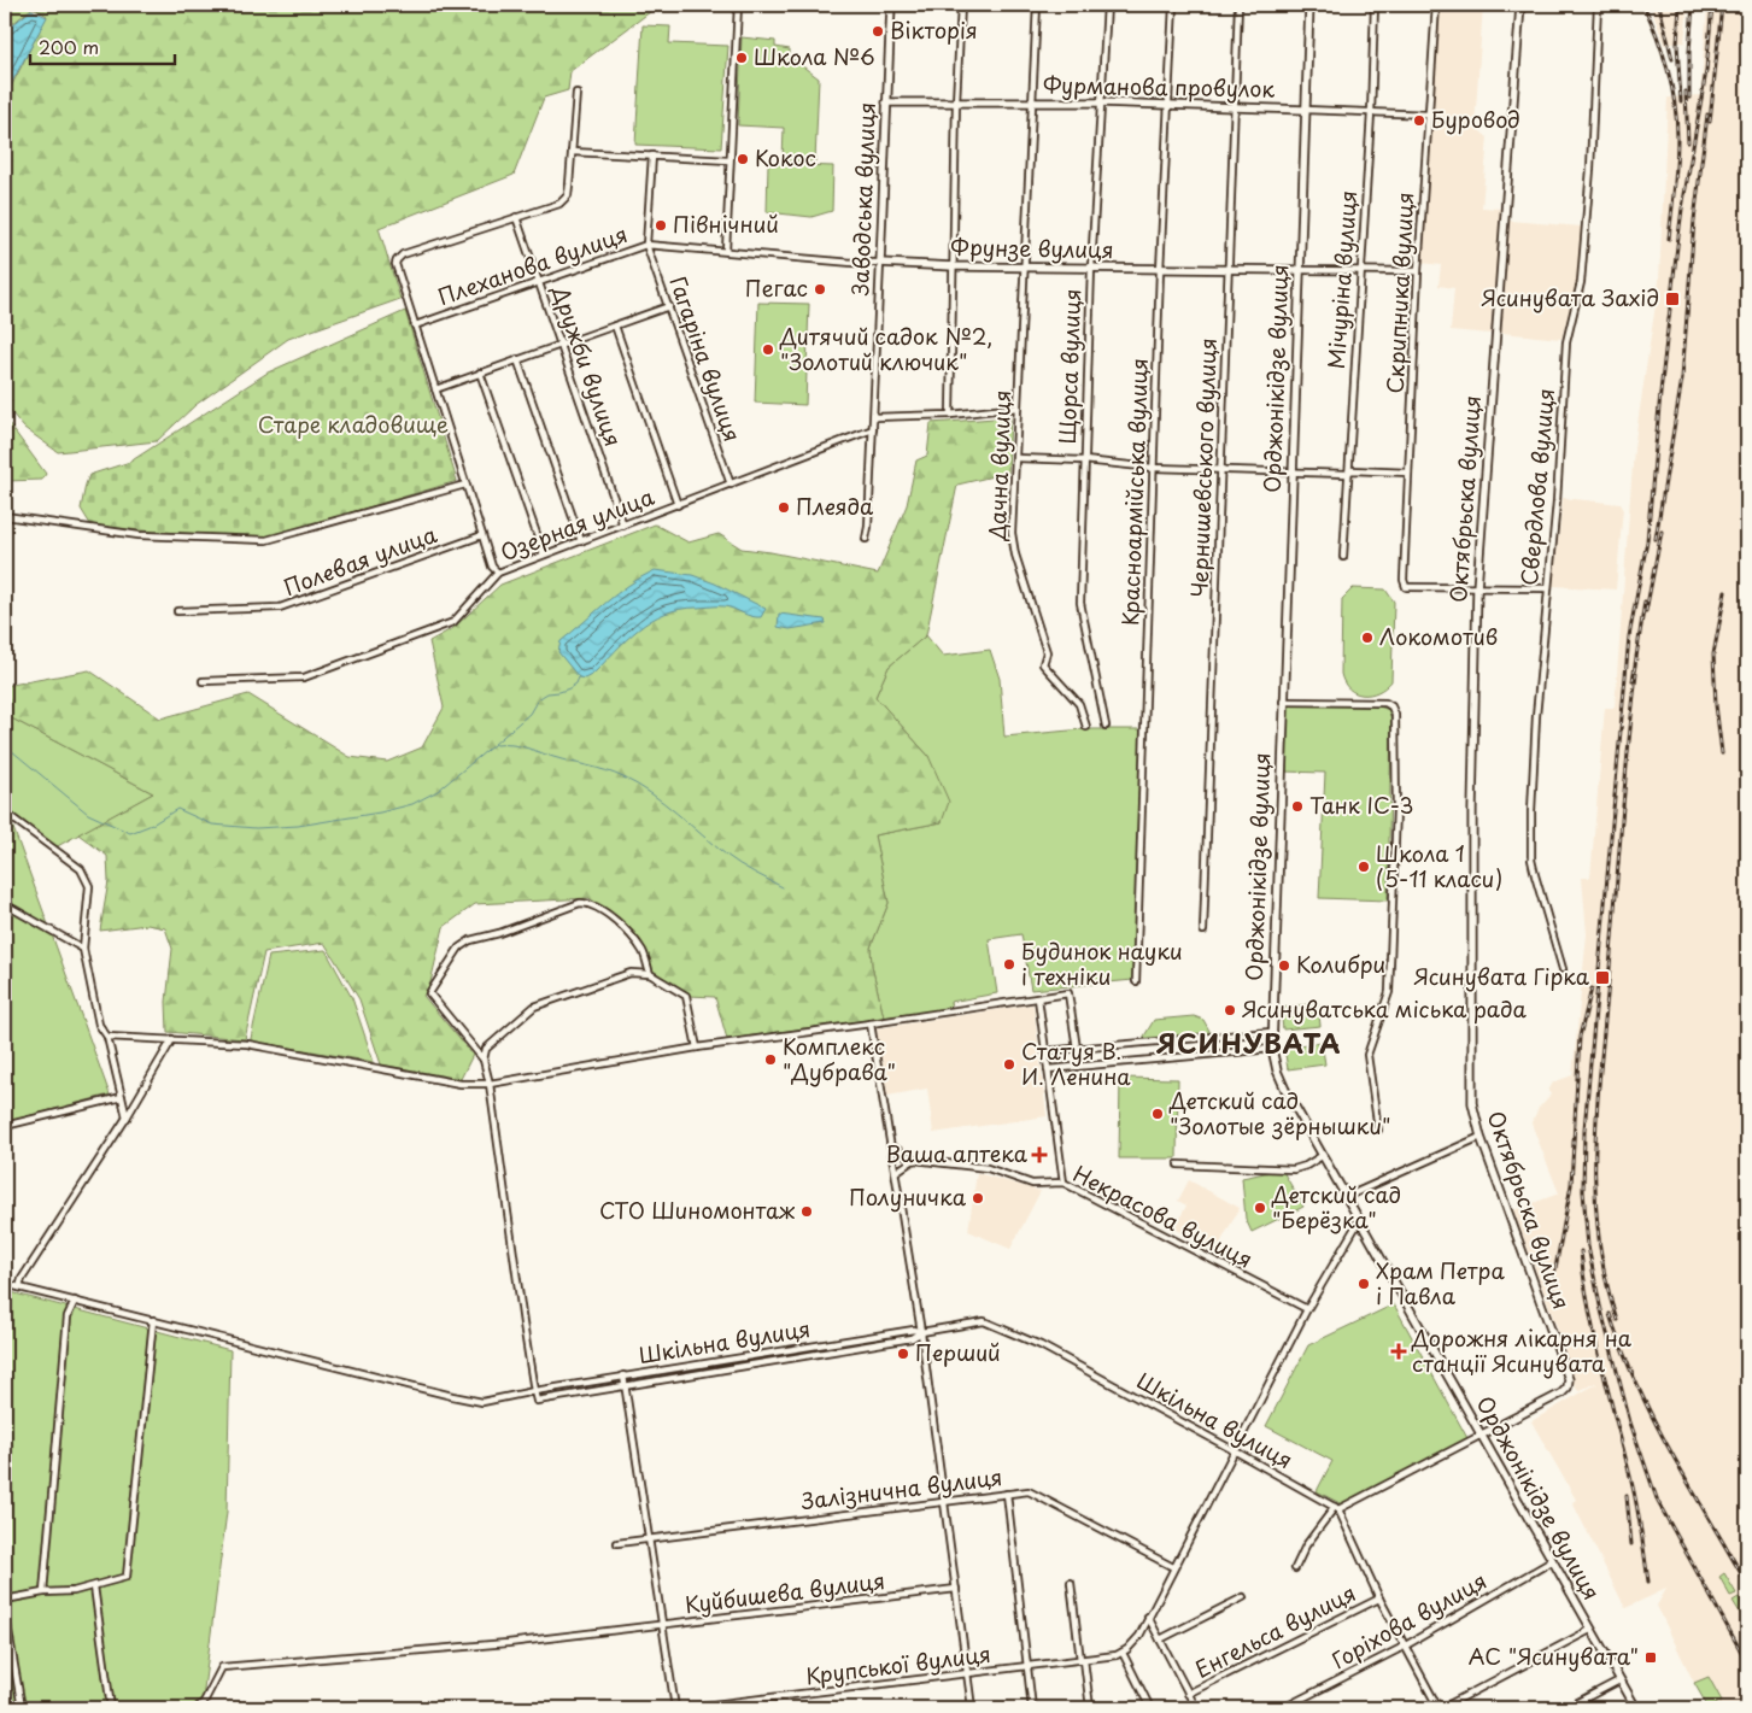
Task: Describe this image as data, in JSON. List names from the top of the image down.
{
  "streets": {
    "main road": [
      "Фурманова провулок",
      "Заводська вулиця",
      "Фрунзе вулиця",
      "Орджонікідзе вулиця",
      "Октябрьска вулиця"
    ],
    "street": [
      "Плеханова вулиця",
      "Мічуріна вулиця",
      "Скрипника вулиця",
      "Гагаріна вулиця",
      "Дружби вулиця",
      "Щорса вулиця",
      "Дачна вулиця",
      "Чернишевського вулиця",
      "Свердлова вулиця",
      "Красноармійська вулиця",
      "Озерная улица",
      "Полевая улица",
      "Некрасова вулиця",
      "Шкільна вулиця",
      "Залізнична вулиця",
      "Куйбишева вулиця",
      "Горіхова вулиця",
      "Енгельса вулиця",
      "Крупської вулиця"
    ]
  },
  "crossings": [
    ["Фурманова провулок", "Заводська вулиця"],
    ["Фурманова провулок", "Мічуріна вулиця"],
    ["Фурманова провулок", "Скрипника вулиця"],
    ["Фурманова провулок", "Щорса вулиця"],
    ["Фурманова провулок", "Орджонікідзе вулиця"],
    ["Фурманова провулок", "Дачна вулиця"],
    ["Фурманова провулок", "Чернишевського вулиця"],
    ["Фурманова провулок", "Красноармійська вулиця"],
    ["Заводська вулиця", "Фрунзе вулиця"],
    ["Заводська вулиця", "Озерная улица"],
    ["Фрунзе вулиця", "Плеханова вулиця"],
    ["Фрунзе вулиця", "Мічуріна вулиця"],
    ["Фрунзе вулиця", "Скрипника вулиця"],
    ["Фрунзе вулиця", "Гагаріна вулиця"],
    ["Фрунзе вулиця", "Щорса вулиця"],
    ["Фрунзе вулиця", "Орджонікідзе вулиця"],
    ["Фрунзе вулиця", "Дачна вулиця"],
    ["Фрунзе вулиця", "Чернишевського вулиця"],
    ["Фрунзе вулиця", "Красноармійська вулиця"],
    ["Плеханова вулиця", "Гагаріна вулиця"],
    ["Плеханова вулиця", "Дружби вулиця"],
    ["Скрипника вулиця", "Октябрьска вулиця"],
    ["Гагаріна вулиця", "Озерная улица"],
    ["Дружби вулиця", "Озерная улица"],
    ["Орджонікідзе вулиця", "Октябрьска вулиця"],
    ["Орджонікідзе вулиця", "Горіхова вулиця"]
  ],
  "districts": ["ЯСИНУВАТА"],
  "parks": ["Старе кладовище"],
  "places": {
    "other": [
      "Вікторія",
      "Школа №6",
      "Буровод",
      "Кокос",
      "Північний",
      "Пегас",
      "Дитячий садок №2, \"Золотий ключик\"",
      "Плеяда",
      "Локомотив",
      "Танк ІС-3",
      "Школа 1 (5-11 класи)",
      "Будинок науки і техніки",
      "Колибри",
      "Ясинуватська міська рада",
      "Комплекс \"Дубрава\"",
      "Статуя В. И. Ленина",
      "Детский сад \"Золотые зёрнышки\"",
      "Полуничка",
      "Детский сад \"Берёзка\"",
      "СТО Шиномонтаж",
      "Храм Петра і Павла",
      "Перший"
    ],
    "transit": ["Ясинувата Захід", "Ясинувата Гірка", "АС \"Ясинувата\""],
    "health": ["Ваша аптека", "Дорожня лікарня на станції Ясинувата"]
  },
  "scale_bar": "200 m"
}
